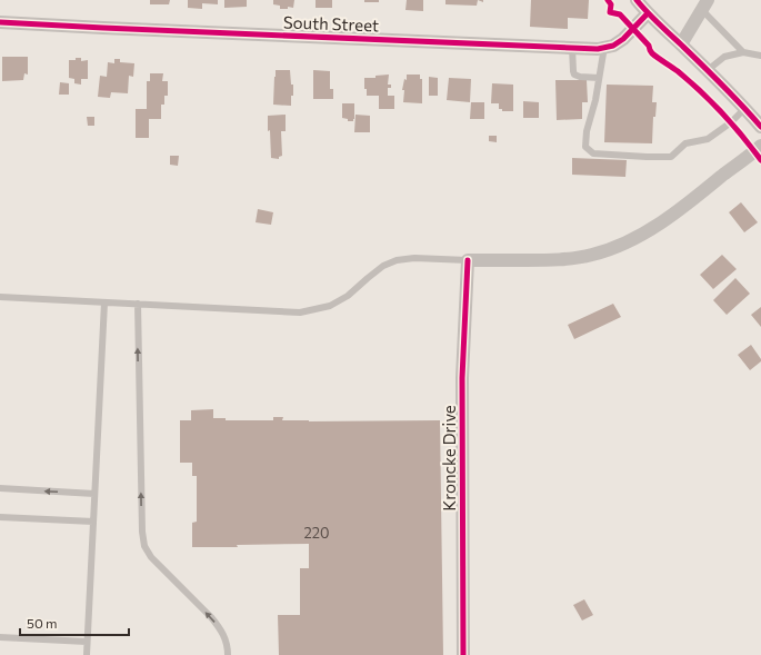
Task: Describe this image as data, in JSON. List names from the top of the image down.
{
  "streets": {
    "street": ["South Street", "Kroncke Drive"]
  },
  "house_numbers": ["220"],
  "scale_bar": "50 m"
}
